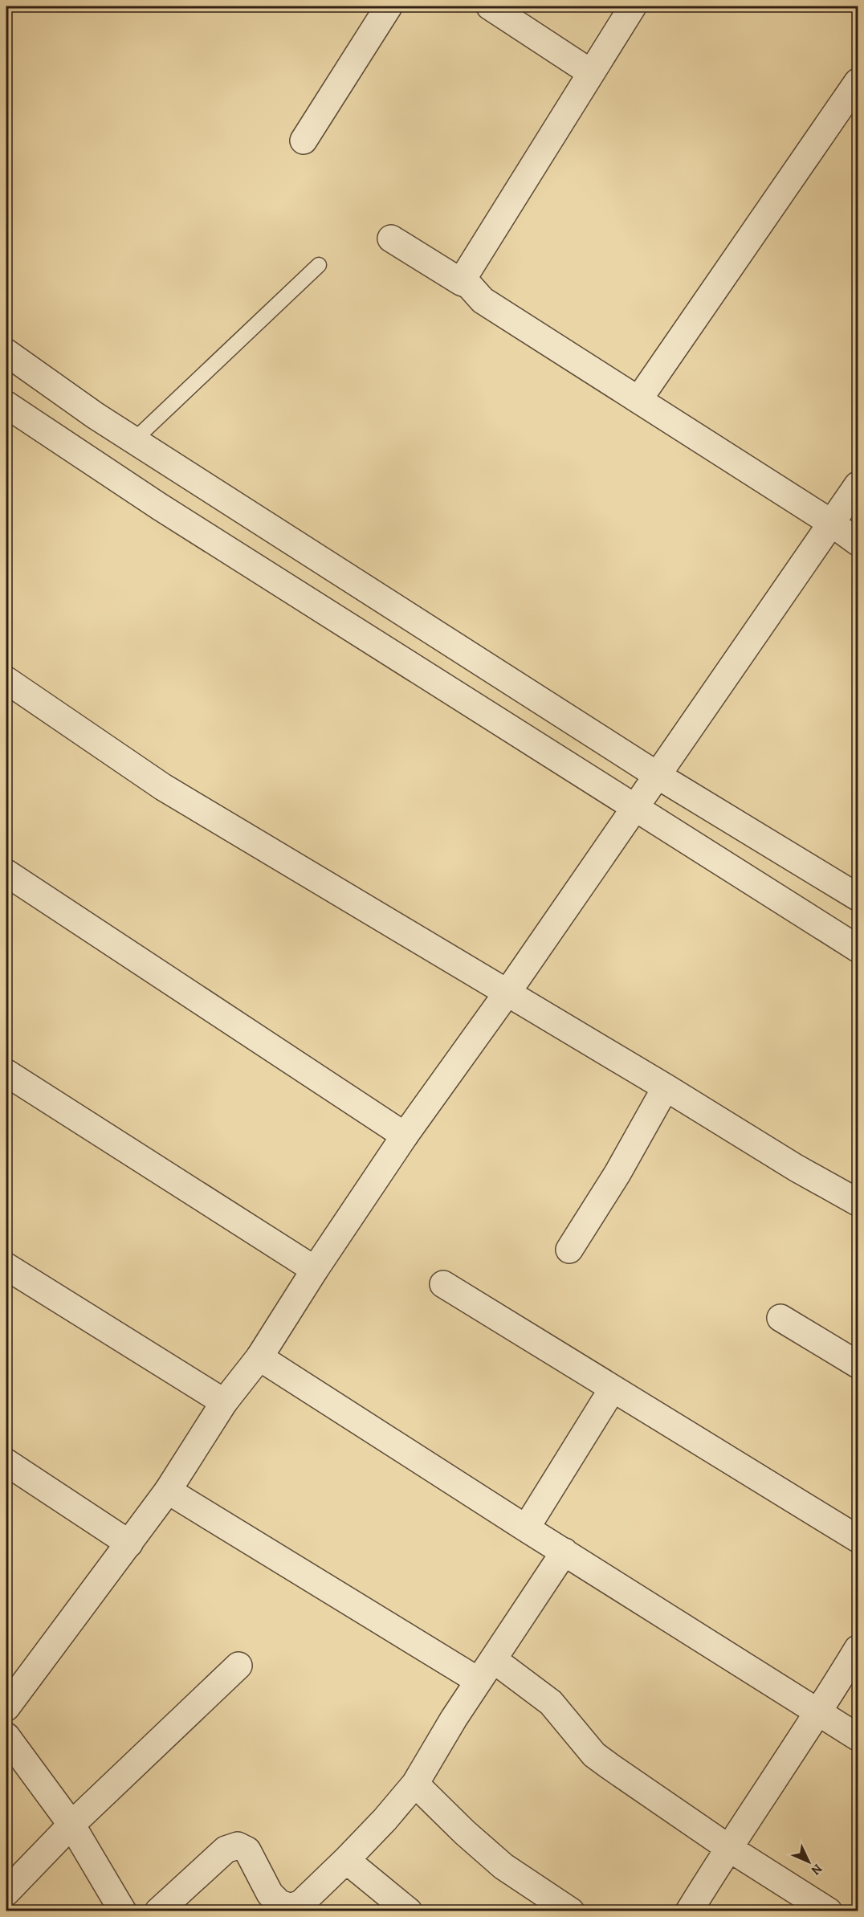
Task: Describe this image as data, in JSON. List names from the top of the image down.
{
  "north": "bottom right"
}
